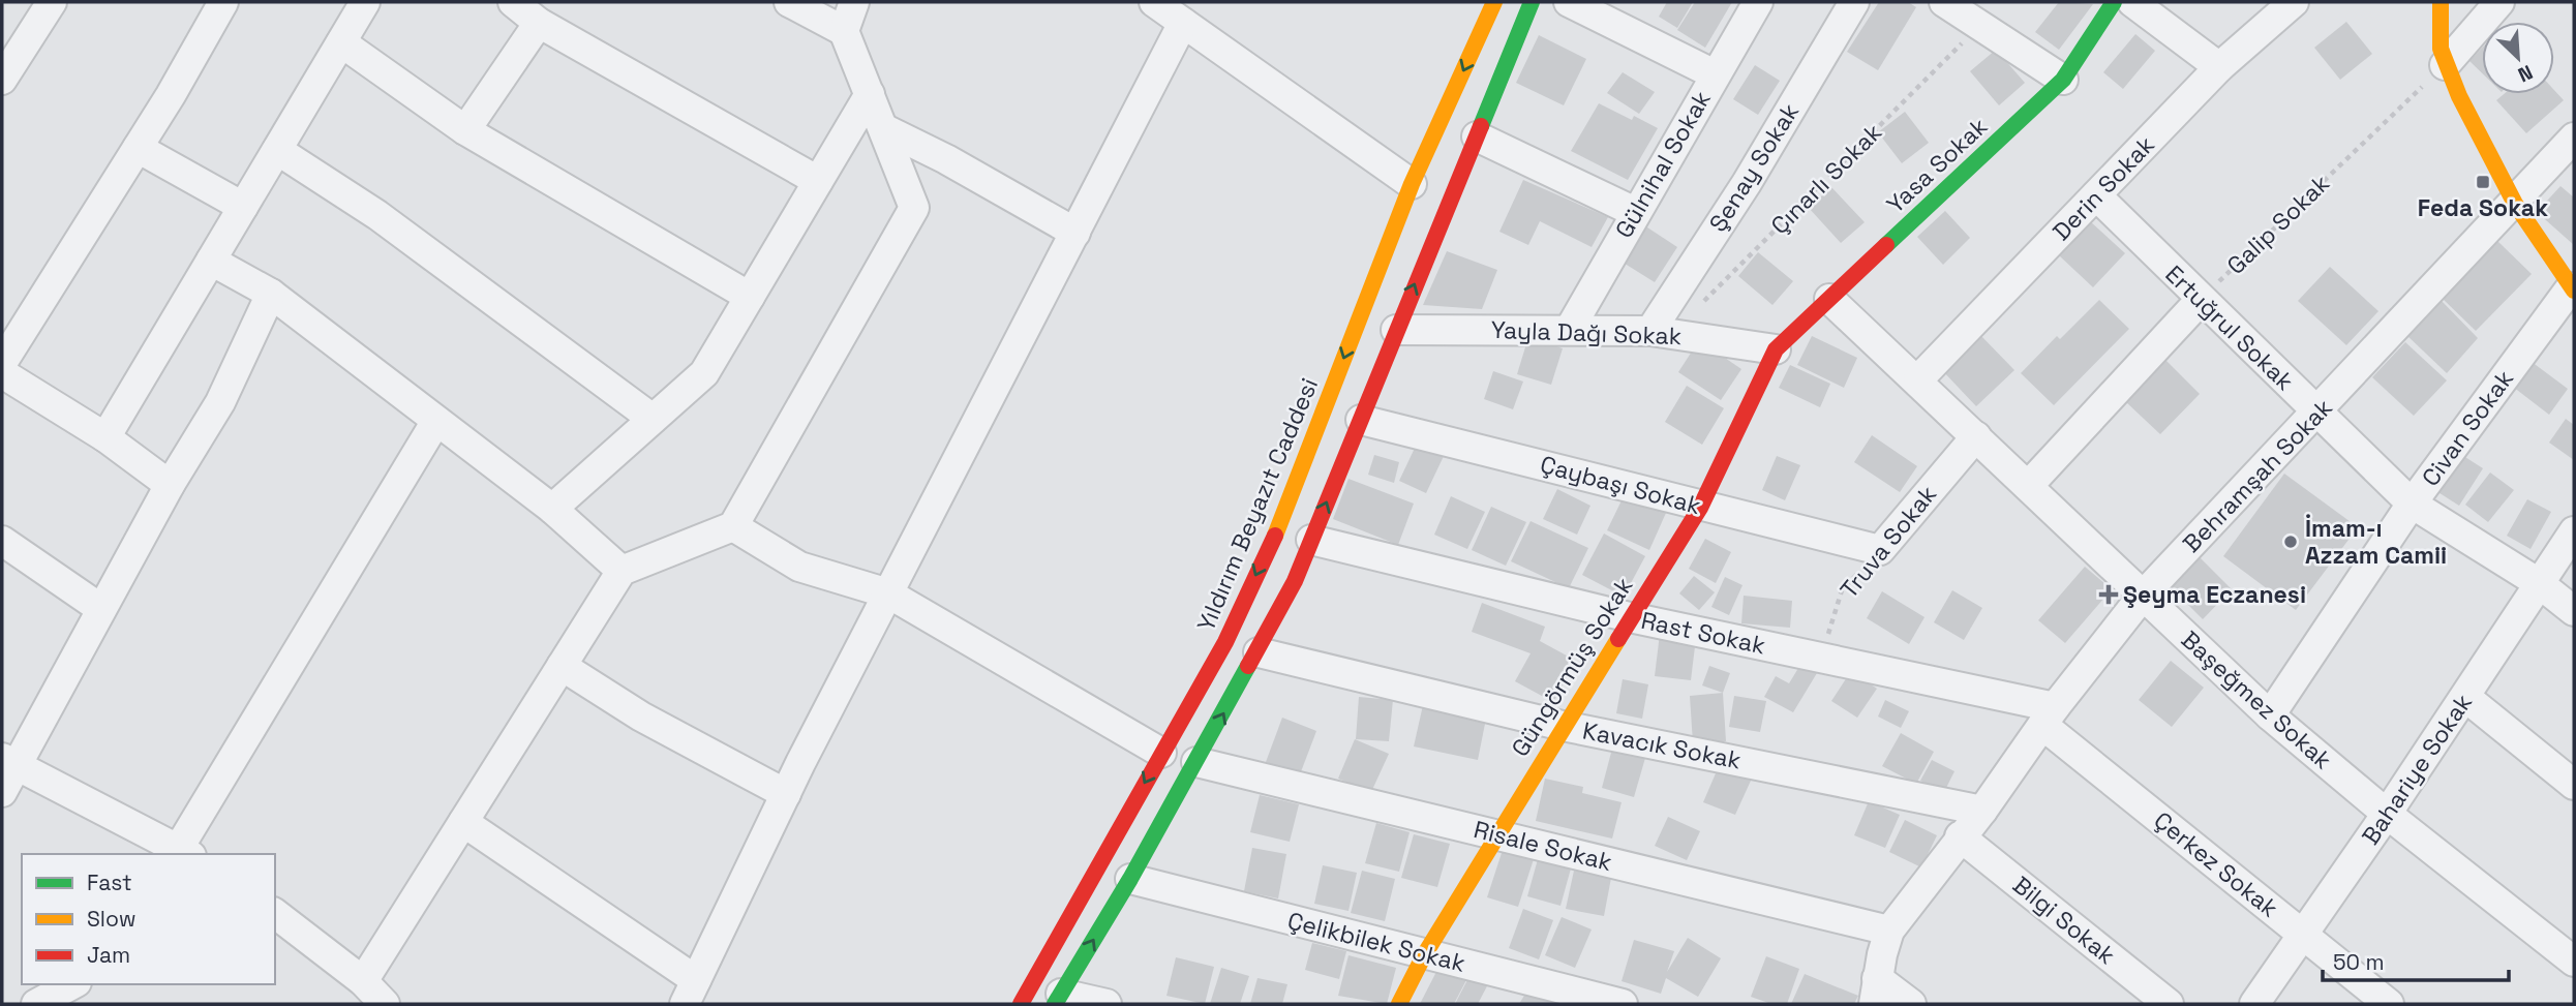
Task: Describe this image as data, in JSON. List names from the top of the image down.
{
  "streets": {
    "main road": ["Yasa Sokak", "Yıldırım Beyazıt Caddesi", "Güngörmüş Sokak"],
    "street": [
      "Gülnihal Sokak",
      "Şenay Sokak",
      "Derin Sokak",
      "Ertuğrul Sokak",
      "Yayla Dağı Sokak",
      "Civan Sokak",
      "Behramşah Sokak",
      "Çaybaşı Sokak",
      "Truva Sokak",
      "Rast Sokak",
      "Başeğmez Sokak",
      "Kavacık Sokak",
      "Bahariye Sokak",
      "Risale Sokak",
      "Çerkez Sokak",
      "Bilgi Sokak",
      "Çelikbilek Sokak"
    ],
    "path": ["Çınarlı Sokak", "Galip Sokak"]
  },
  "crossings": [
    ["Gülnihal Sokak", "Yayla Dağı Sokak"],
    ["Yasa Sokak", "Yayla Dağı Sokak"],
    ["Yasa Sokak", "Güngörmüş Sokak"],
    ["Yasa Sokak", "Başeğmez Sokak"],
    ["Şenay Sokak", "Yayla Dağı Sokak"],
    ["Derin Sokak", "Ertuğrul Sokak"],
    ["Derin Sokak", "Başeğmez Sokak"],
    ["Galip Sokak", "Ertuğrul Sokak"],
    ["Ertuğrul Sokak", "Civan Sokak"],
    ["Ertuğrul Sokak", "Behramşah Sokak"],
    ["Ertuğrul Sokak", "Bahariye Sokak"],
    ["Yayla Dağı Sokak", "Güngörmüş Sokak"],
    ["Civan Sokak", "Başeğmez Sokak"],
    ["Behramşah Sokak", "Rast Sokak"],
    ["Behramşah Sokak", "Başeğmez Sokak"],
    ["Behramşah Sokak", "Kavacık Sokak"],
    ["Behramşah Sokak", "Risale Sokak"],
    ["Behramşah Sokak", "Çerkez Sokak"],
    ["Behramşah Sokak", "Bilgi Sokak"],
    ["Çaybaşı Sokak", "Truva Sokak"],
    ["Çaybaşı Sokak", "Güngörmüş Sokak"],
    ["Truva Sokak", "Rast Sokak"],
    ["Truva Sokak", "Başeğmez Sokak"],
    ["Rast Sokak", "Güngörmüş Sokak"],
    ["Rast Sokak", "Çerkez Sokak"],
    ["Güngörmüş Sokak", "Kavacık Sokak"],
    ["Güngörmüş Sokak", "Risale Sokak"],
    ["Güngörmüş Sokak", "Çelikbilek Sokak"],
    ["Başeğmez Sokak", "Bahariye Sokak"],
    ["Bahariye Sokak", "Çerkez Sokak"]
  ],
  "places": {
    "transit": ["Feda Sokak"],
    "other": ["İmam-ı Azzam Camii"],
    "health": ["Şeyma Eczanesi"]
  },
  "legend": ["Fast", "Slow", "Jam"],
  "scale_bar": "50 m",
  "north": "bottom right"
}
